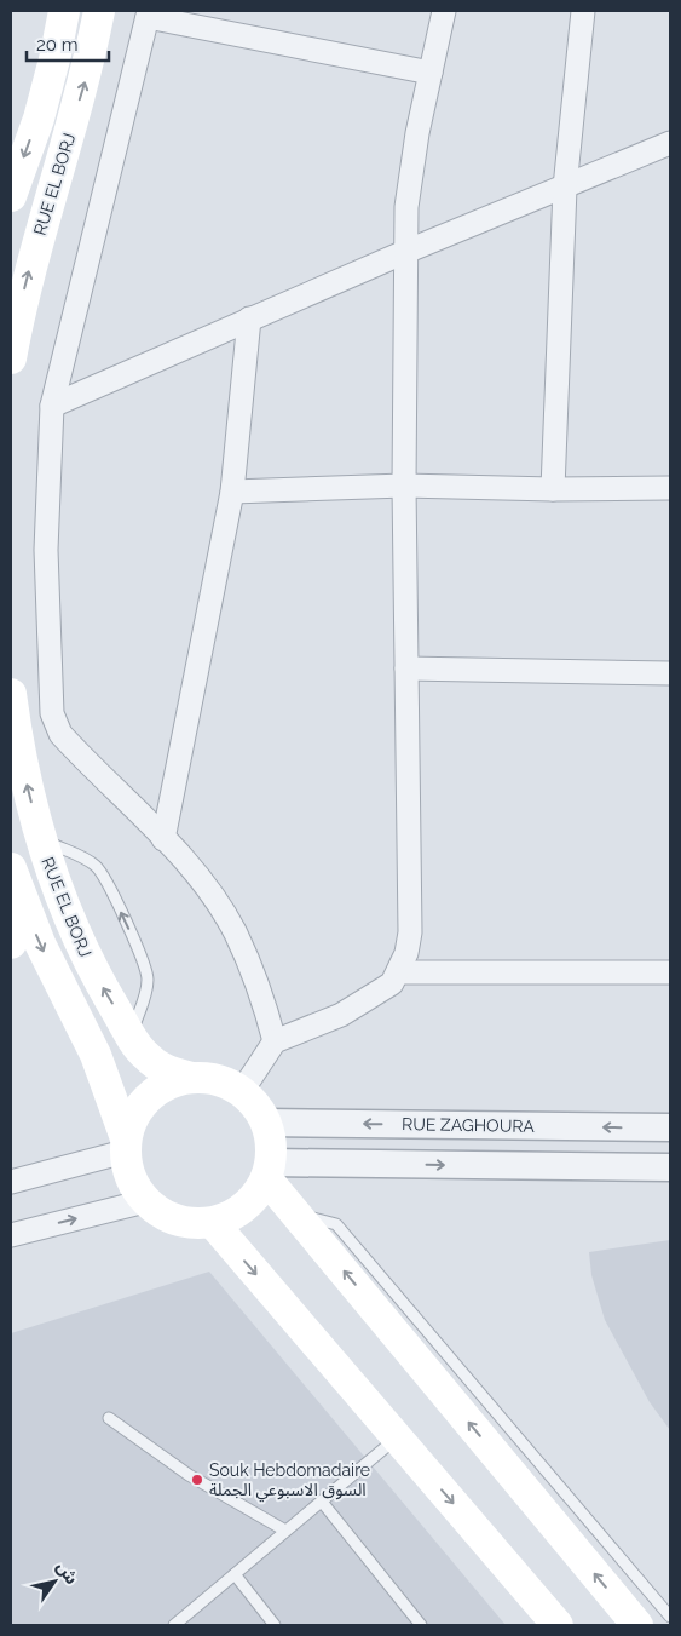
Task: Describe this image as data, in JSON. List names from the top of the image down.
{
  "streets": {
    "main road": ["RUE EL BORJ"],
    "street": ["RUE ZAGHOURA"]
  },
  "crossings": [
    ["RUE EL BORJ", "RUE ZAGHOURA"]
  ],
  "places": ["Souk Hebdomadaire السوق الاسبوعي الجملة"],
  "scale_bar": "20 m",
  "north": "top right"
}
